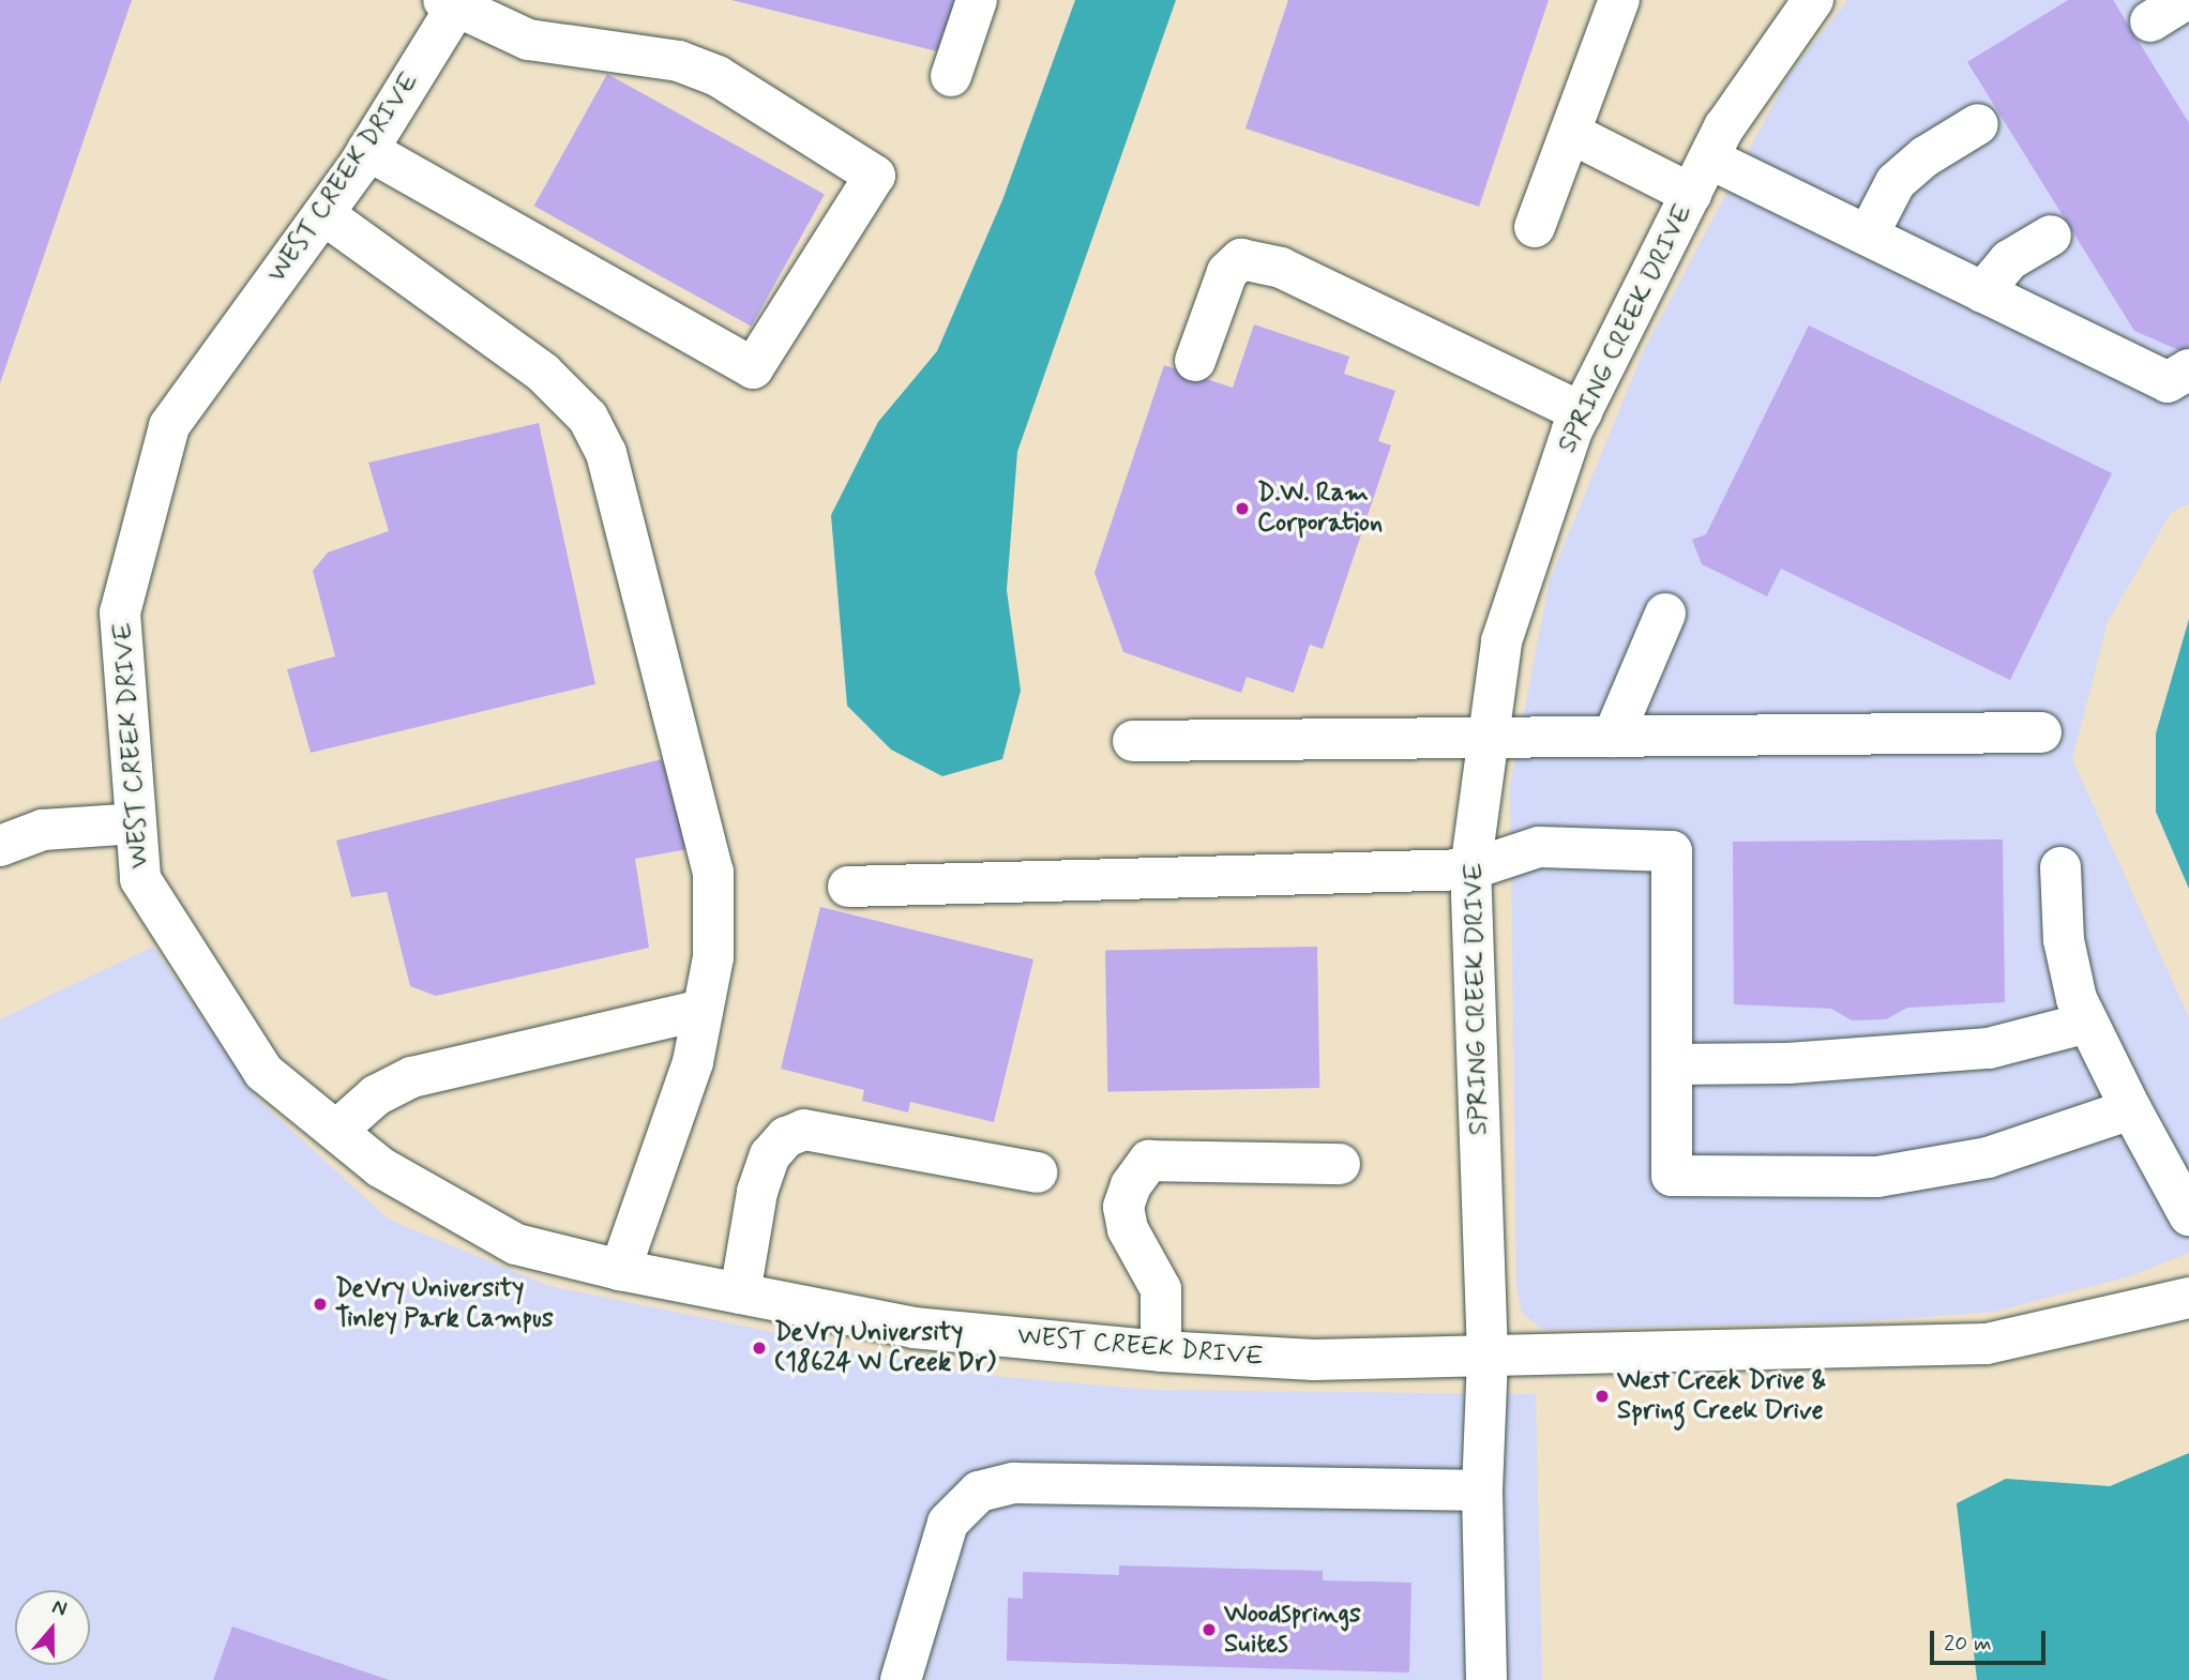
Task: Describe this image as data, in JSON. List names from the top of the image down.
{
  "streets": {
    "street": ["WEST CREEK DRIVE", "SPRING CREEK DRIVE"]
  },
  "crossings": [
    ["WEST CREEK DRIVE", "SPRING CREEK DRIVE"]
  ],
  "places": [
    "D.W. Ram Corporation",
    "DeVry University Tinley Park Campus",
    "DeVry University (18624 W Creek Dr)",
    "West Creek Drive & Spring Creek Drive",
    "Woodsprings Suites"
  ],
  "scale_bar": "20 m",
  "north": "top"
}
